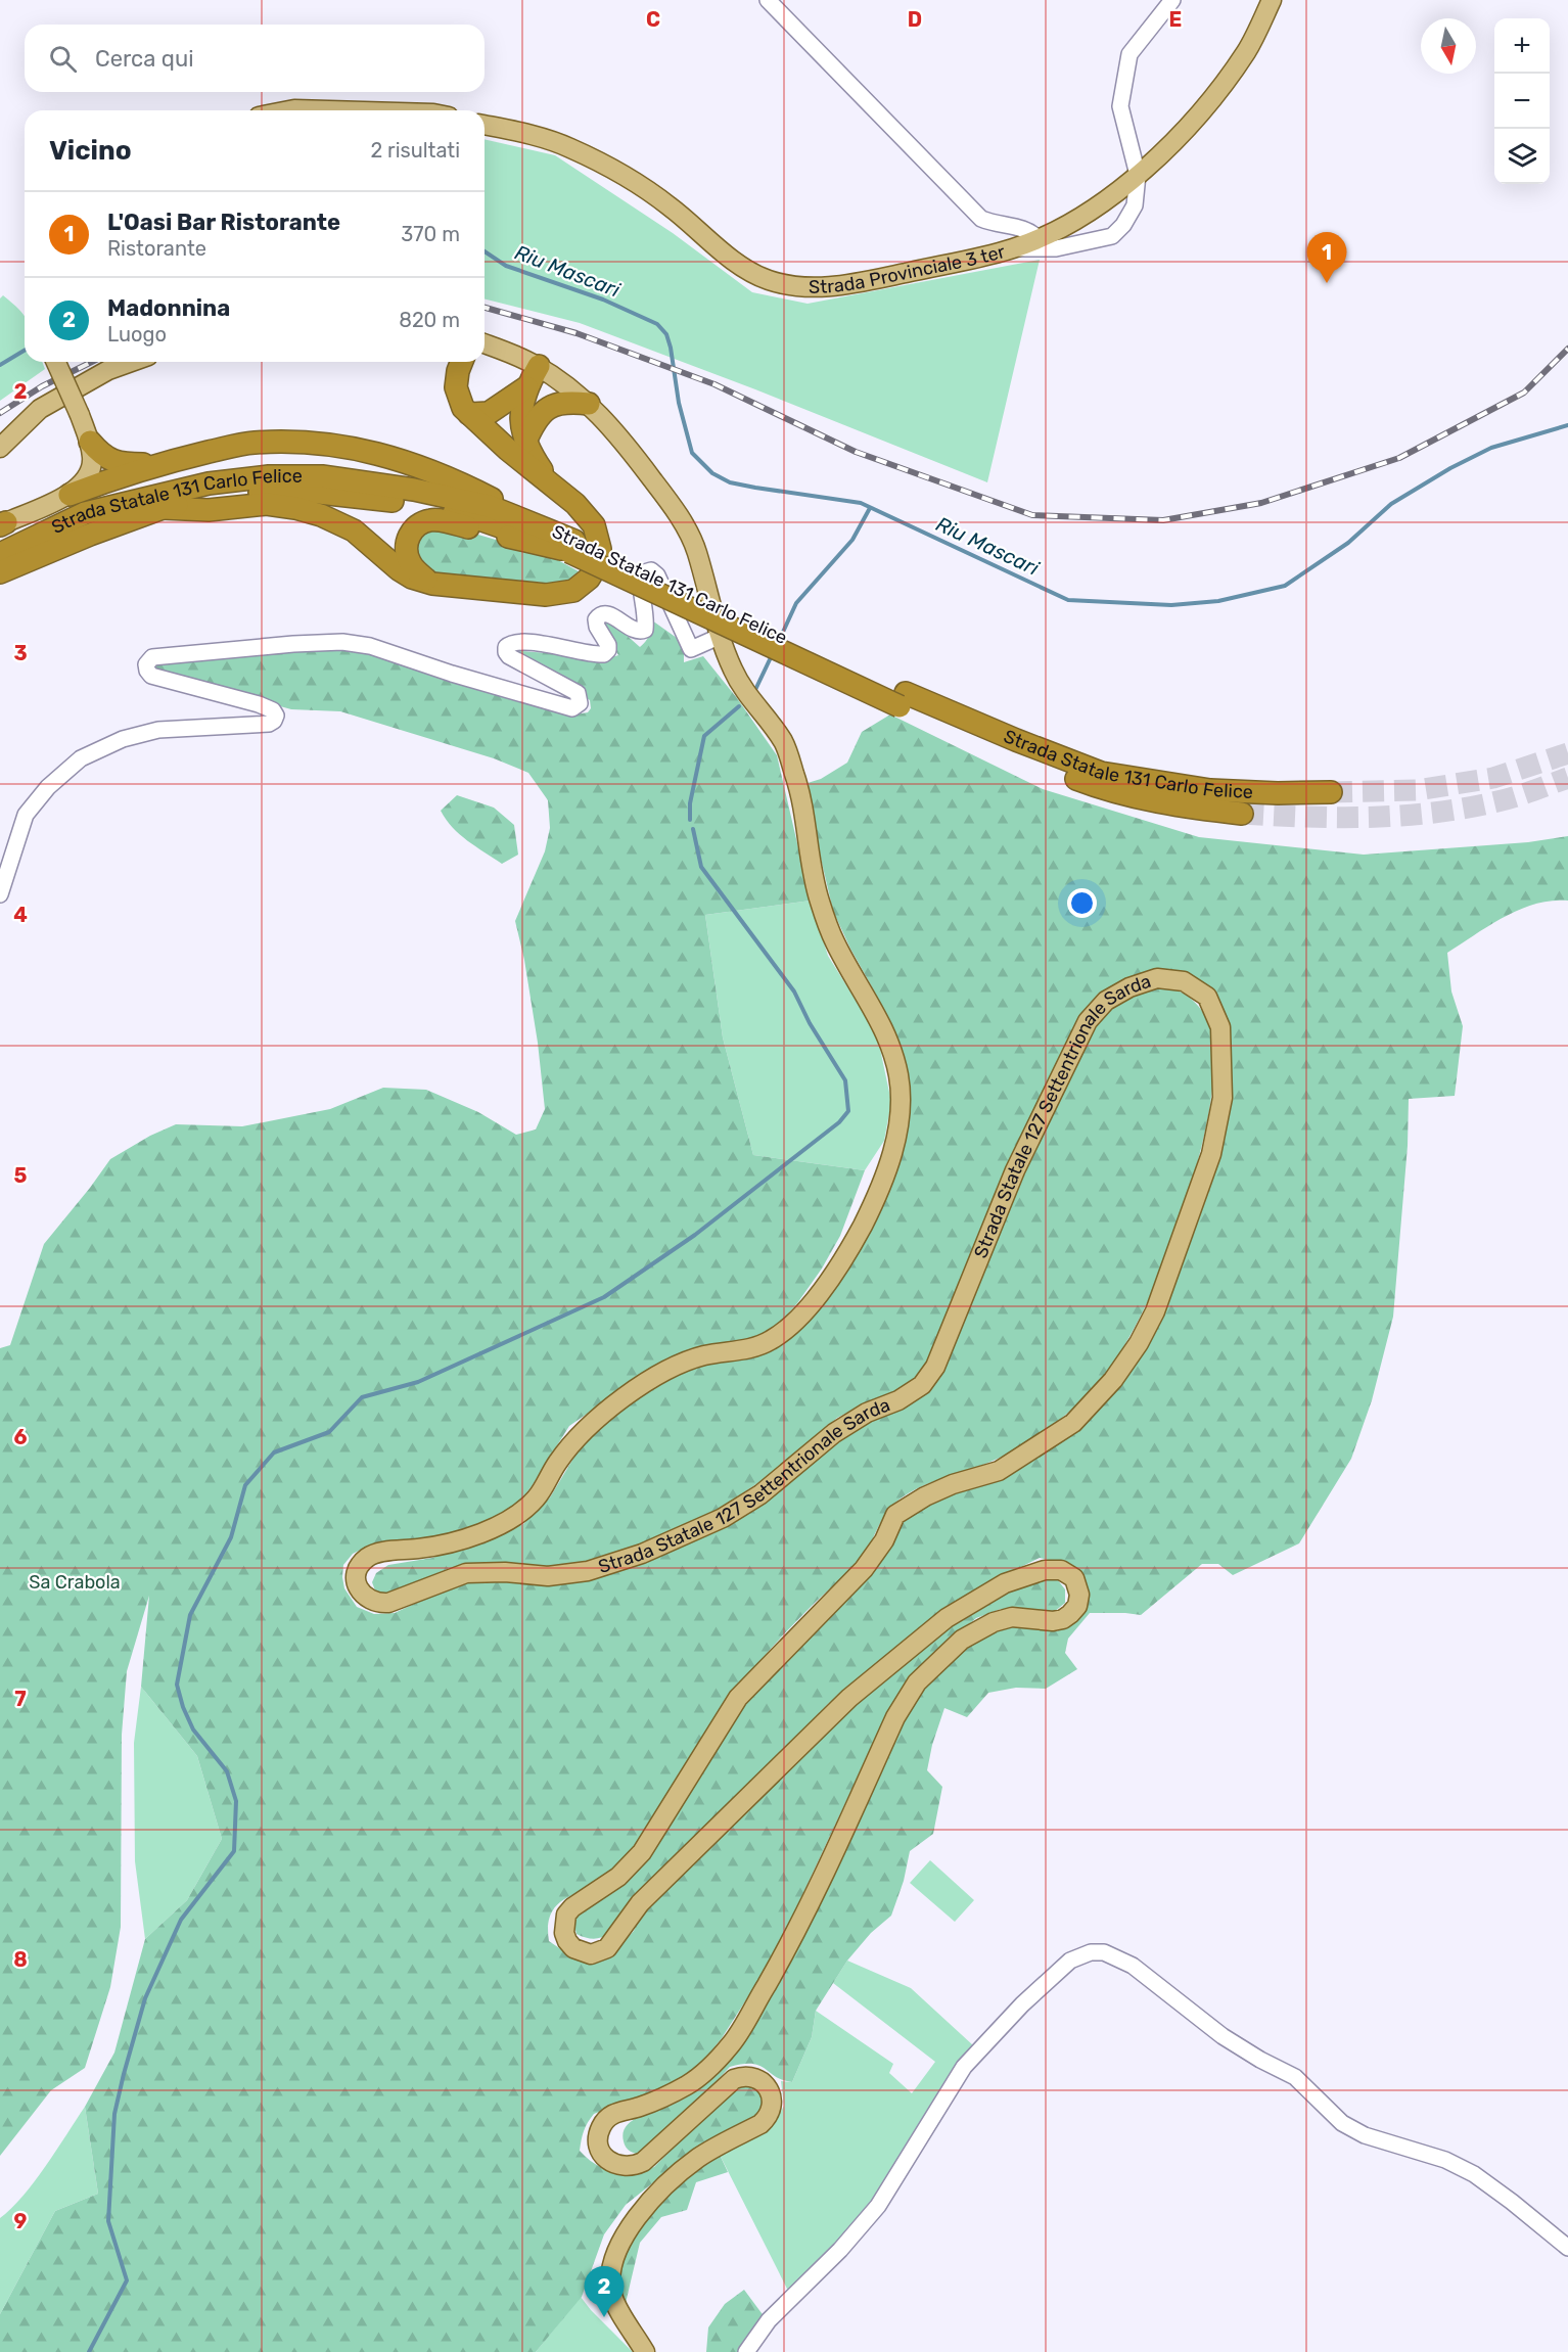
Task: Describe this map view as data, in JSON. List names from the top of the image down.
{
  "streets": {
    "highway": ["Strada Statale 131 Carlo Felice"],
    "main road": ["Strada Provinciale 3 ter", "Strada Statale 127 Settentrionale Sarda"]
  },
  "water": ["Riu Mascari"],
  "parks": ["Sa Crabola"],
  "north": "bottom",
  "page": {
    "map_buttons": ["+", "−"],
    "search": "Cerca qui",
    "heading": ["Vicino", "2 risultati"],
    "list": [
      {
        "mark": "1",
        "name": "L'Oasi Bar Ristorante",
        "note": "Ristorante",
        "value": "370 m"
      },
      {
        "mark": "2",
        "name": "Madonnina",
        "note": "Luogo",
        "value": "820 m"
      }
    ],
    "pins": ["1", "2"]
  },
  "grid": {
    "columns": ["C", "D", "E"],
    "rows": [
      "2",
      "3",
      "4",
      "5",
      "6",
      "7",
      "8",
      "9"
    ]
  }
}
